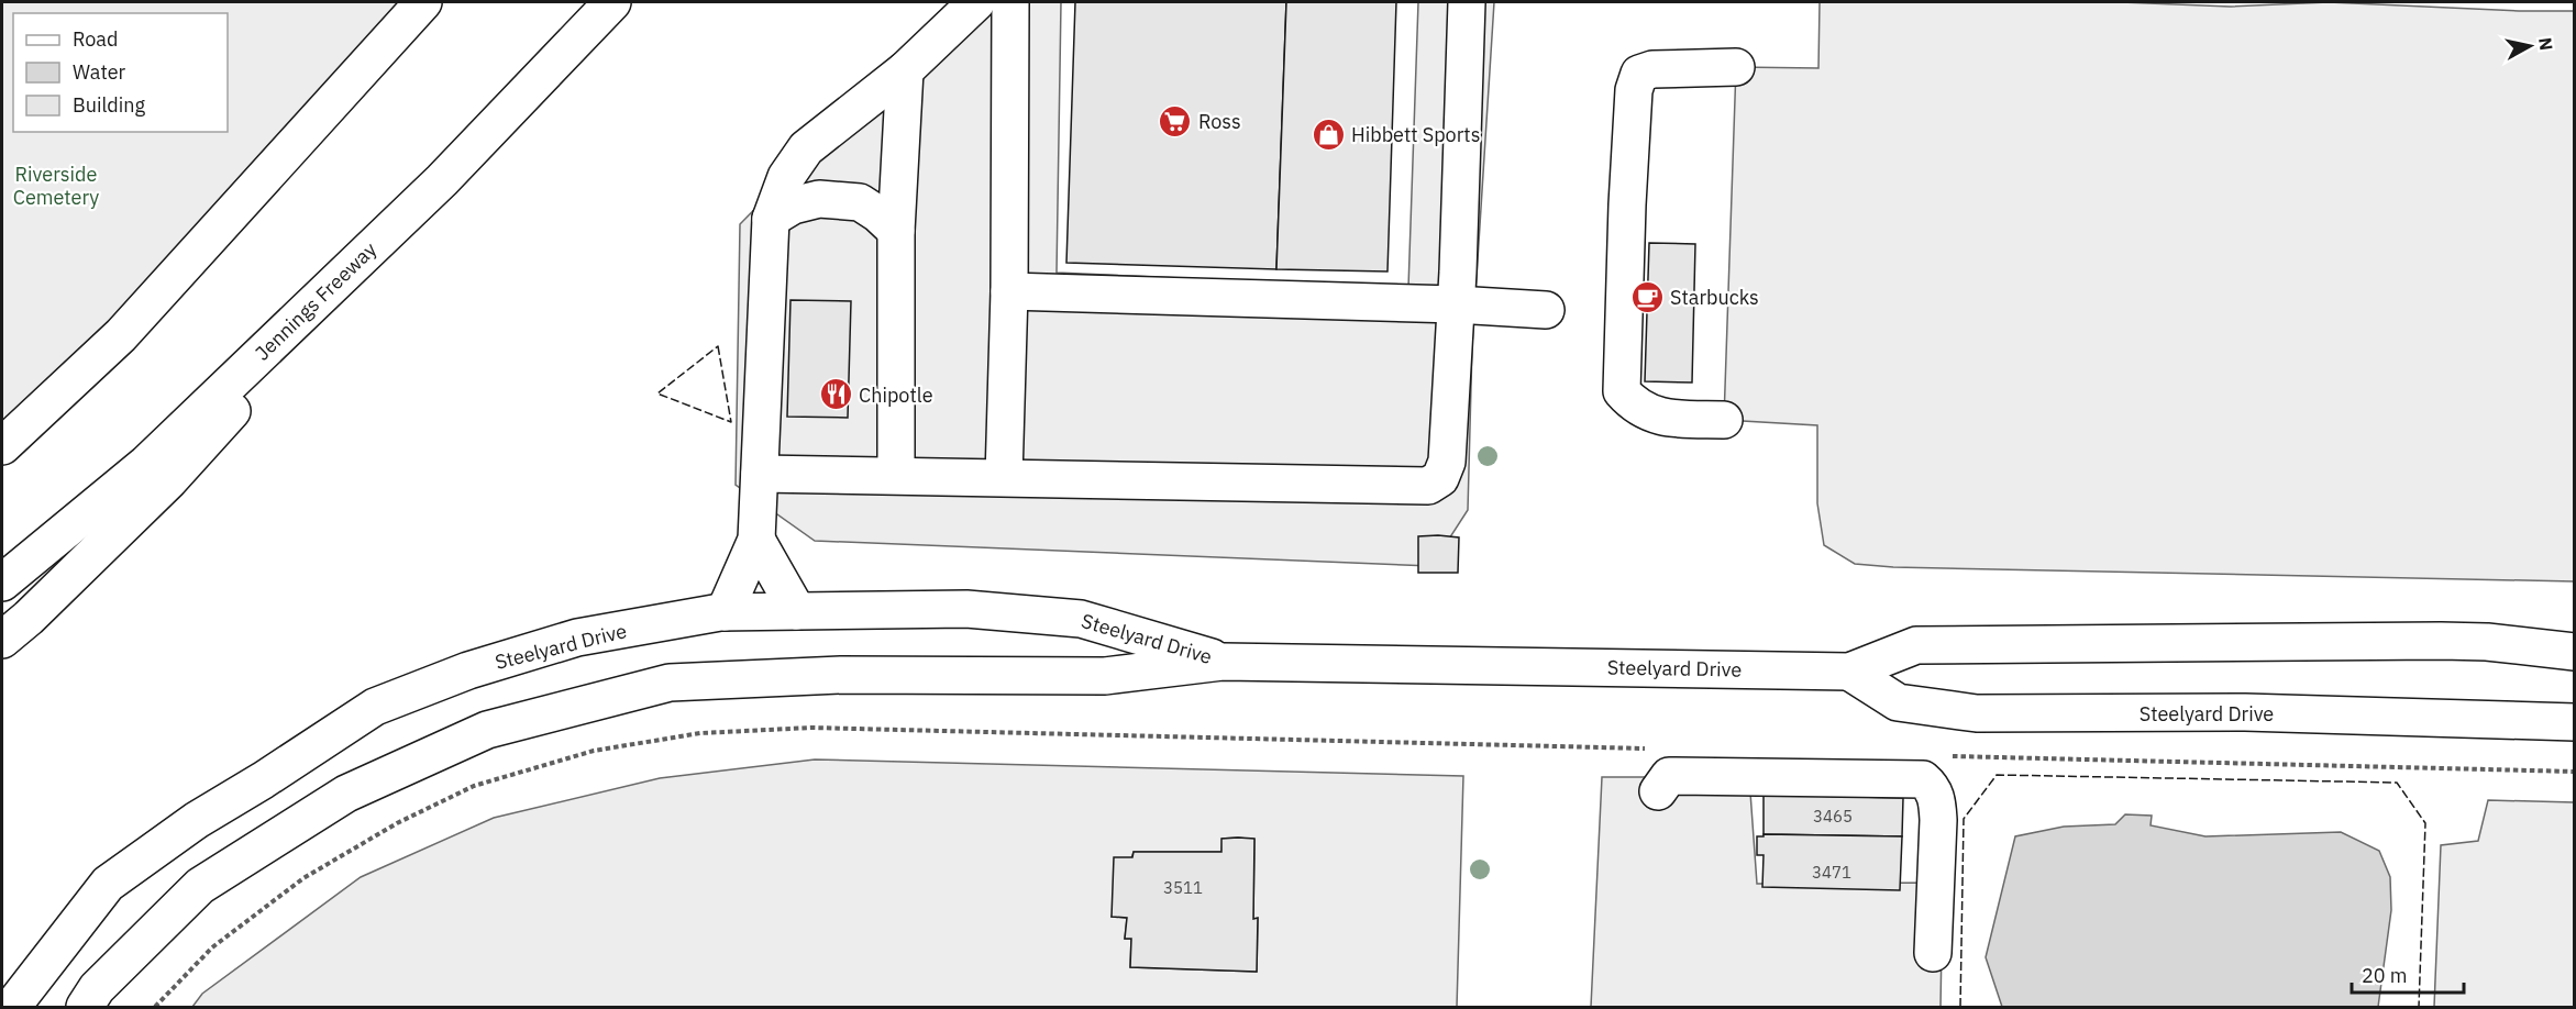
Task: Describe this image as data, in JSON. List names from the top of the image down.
{
  "streets": {
    "main road": ["Jennings Freeway", "Steelyard Drive"]
  },
  "parks": ["Riverside Cemetery"],
  "places": {
    "supermarket": ["Ross"],
    "shop": ["Hibbett Sports"],
    "cafe": ["Starbucks"],
    "restaurant": ["Chipotle"]
  },
  "house_numbers": ["3465", "3471", "3511"],
  "legend": ["Road", "Water", "Building"],
  "scale_bar": "20 m",
  "north": "right"
}
